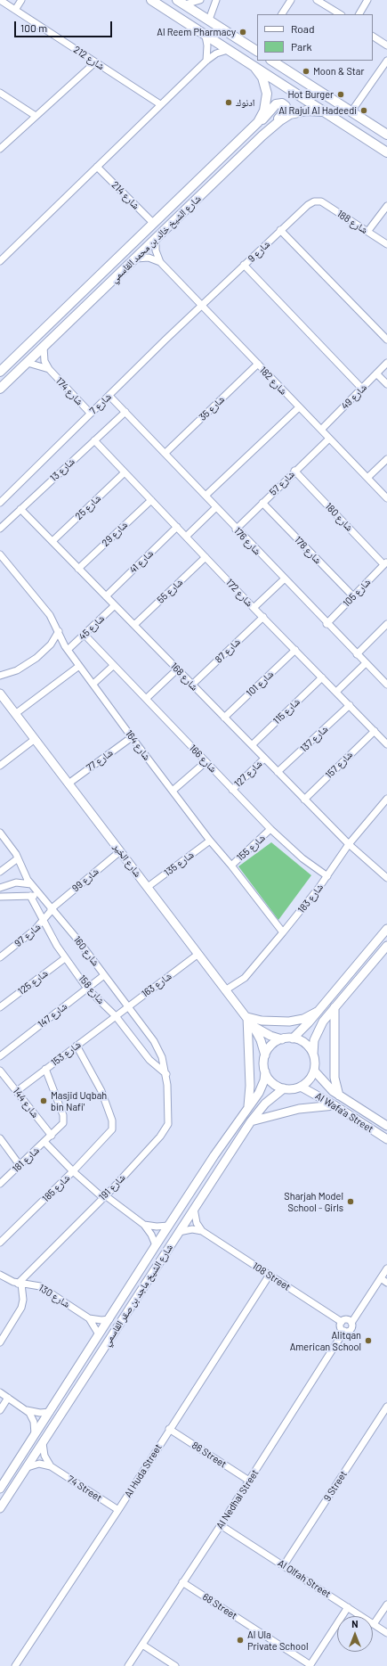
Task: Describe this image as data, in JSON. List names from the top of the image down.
{
  "streets": {
    "main road": ["شارع الشيخ خالد بن محمد القاسمي"],
    "street": [
      "212 شارع",
      "214 شارع",
      "شارع 188",
      "شارع 9",
      "شارع 182",
      "شارع 174",
      "شارع 49",
      "شارع 7",
      "شارع 35",
      "شارع 13",
      "شارع 57",
      "شارع 25",
      "شارع 180",
      "شارع 29",
      "شارع 176",
      "شارع 178",
      "شارع 41",
      "شارع 55",
      "شارع 172",
      "شارع 105",
      "شارع 45",
      "شارع 87",
      "شارع 168",
      "شارع 101",
      "شارع 115",
      "شارع 137",
      "شارع 164",
      "شارع 166",
      "شارع 77",
      "شارع 157",
      "شارع 127",
      "شارع 155",
      "شارع الخير",
      "شارع 135",
      "شارع 99",
      "شارع 183",
      "شارع 97",
      "شارع 160",
      "شارع 125",
      "شارع 163",
      "شارع 158",
      "شارع 147",
      "شارع 153",
      "شارع 144",
      "Al Wafa'a Street",
      "شارع 181",
      "شارع 191",
      "شارع 185",
      "108 Street",
      "شارع الشيخ ماجد بن صقر القاسمي",
      "شارع 130",
      "86 Street",
      "Al Huda Street",
      "9 Street",
      "74 Street",
      "Al Nedhal Street",
      "Al Olfah Street",
      "68 Street"
    ]
  },
  "crossings": [
    ["214 شارع", "شارع الشيخ خالد بن محمد القاسمي"],
    ["شارع 188", "شارع 9"],
    ["شارع الشيخ خالد بن محمد القاسمي", "شارع 182"],
    ["شارع الشيخ خالد بن محمد القاسمي", "شارع 174"],
    ["شارع 9", "شارع 182"],
    ["شارع 9", "شارع 7"],
    ["شارع 182", "شارع 49"],
    ["شارع 182", "شارع 7"],
    ["شارع 182", "شارع 35"],
    ["شارع 182", "شارع 57"],
    ["شارع 174", "شارع 7"],
    ["شارع 7", "شارع 176"],
    ["شارع 35", "شارع 176"],
    ["شارع 13", "شارع 176"],
    ["شارع 13", "شارع 172"],
    ["شارع 13", "شارع 168"],
    ["شارع 57", "شارع 180"],
    ["شارع 57", "شارع 176"],
    ["شارع 57", "شارع 178"],
    ["شارع 25", "شارع 172"],
    ["شارع 25", "شارع 168"],
    ["شارع 180", "شارع 105"],
    ["شارع 29", "شارع 172"],
    ["شارع 29", "شارع 168"],
    ["شارع 176", "شارع 105"],
    ["شارع 178", "شارع 105"],
    ["شارع 41", "شارع 172"],
    ["شارع 41", "شارع 168"],
    ["شارع 55", "شارع 172"],
    ["شارع 55", "شارع 168"],
    ["شارع 172", "شارع 87"],
    ["شارع 172", "شارع 101"],
    ["شارع 172", "شارع 115"],
    ["شارع 172", "شارع 137"],
    ["شارع 172", "شارع 157"],
    ["شارع 45", "شارع 168"],
    ["شارع 45", "شارع 164"],
    ["شارع 45", "شارع 166"],
    ["شارع 87", "شارع 168"],
    ["شارع 168", "شارع 101"],
    ["شارع 168", "شارع 115"],
    ["شارع 168", "شارع 137"],
    ["شارع 168", "شارع 157"],
    ["شارع 168", "شارع 127"],
    ["شارع 168", "شارع 183"],
    ["شارع 164", "شارع 77"],
    ["شارع 164", "شارع 155"],
    ["شارع 164", "شارع 135"],
    ["شارع 164", "شارع 183"],
    ["شارع 166", "شارع 127"],
    ["شارع 166", "شارع 155"],
    ["شارع 166", "شارع 183"],
    ["شارع 77", "شارع الخير"],
    ["شارع الخير", "شارع 135"],
    ["شارع الخير", "شارع 99"],
    ["شارع الخير", "شارع 183"],
    ["شارع الخير", "شارع 163"],
    ["شارع الخير", "Al Wafa'a Street"],
    ["شارع الخير", "شارع الشيخ ماجد بن صقر القاسمي"],
    ["شارع 99", "شارع 97"],
    ["شارع 99", "شارع 160"],
    ["شارع 97", "شارع 160"],
    ["شارع 97", "شارع 158"],
    ["شارع 160", "شارع 163"],
    ["شارع 160", "شارع 158"],
    ["شارع 160", "شارع 147"],
    ["شارع 160", "شارع 191"],
    ["شارع 125", "شارع 158"],
    ["شارع 163", "شارع 158"],
    ["شارع 163", "شارع 153"],
    ["شارع 158", "شارع 147"],
    ["شارع 158", "شارع 153"],
    ["شارع 158", "شارع 191"],
    ["شارع 153", "شارع 144"],
    ["شارع 153", "شارع 181"],
    ["شارع 153", "شارع 185"],
    ["شارع 144", "شارع 181"],
    ["Al Wafa'a Street", "شارع الشيخ ماجد بن صقر القاسمي"],
    ["شارع 191", "شارع 130"],
    ["108 Street", "Al Huda Street"],
    ["108 Street", "Al Nedhal Street"],
    ["شارع الشيخ ماجد بن صقر القاسمي", "شارع 130"],
    ["شارع الشيخ ماجد بن صقر القاسمي", "74 Street"],
    ["86 Street", "Al Huda Street"],
    ["86 Street", "Al Nedhal Street"],
    ["Al Huda Street", "74 Street"],
    ["9 Street", "Al Olfah Street"],
    ["Al Nedhal Street", "Al Olfah Street"],
    ["Al Nedhal Street", "68 Street"]
  ],
  "places": [
    "Al Reem Pharmacy",
    "Moon & Star",
    "Hot Burger",
    "ادنوك",
    "Al Rajul Al Hadeedi",
    "Masjid Uqbah bin Nafi'",
    "Sharjah Model School - Girls",
    "Alitqan American School",
    "Al Ula Private School"
  ],
  "legend": ["Road", "Park"],
  "scale_bar": "100 m",
  "north": "top"
}
